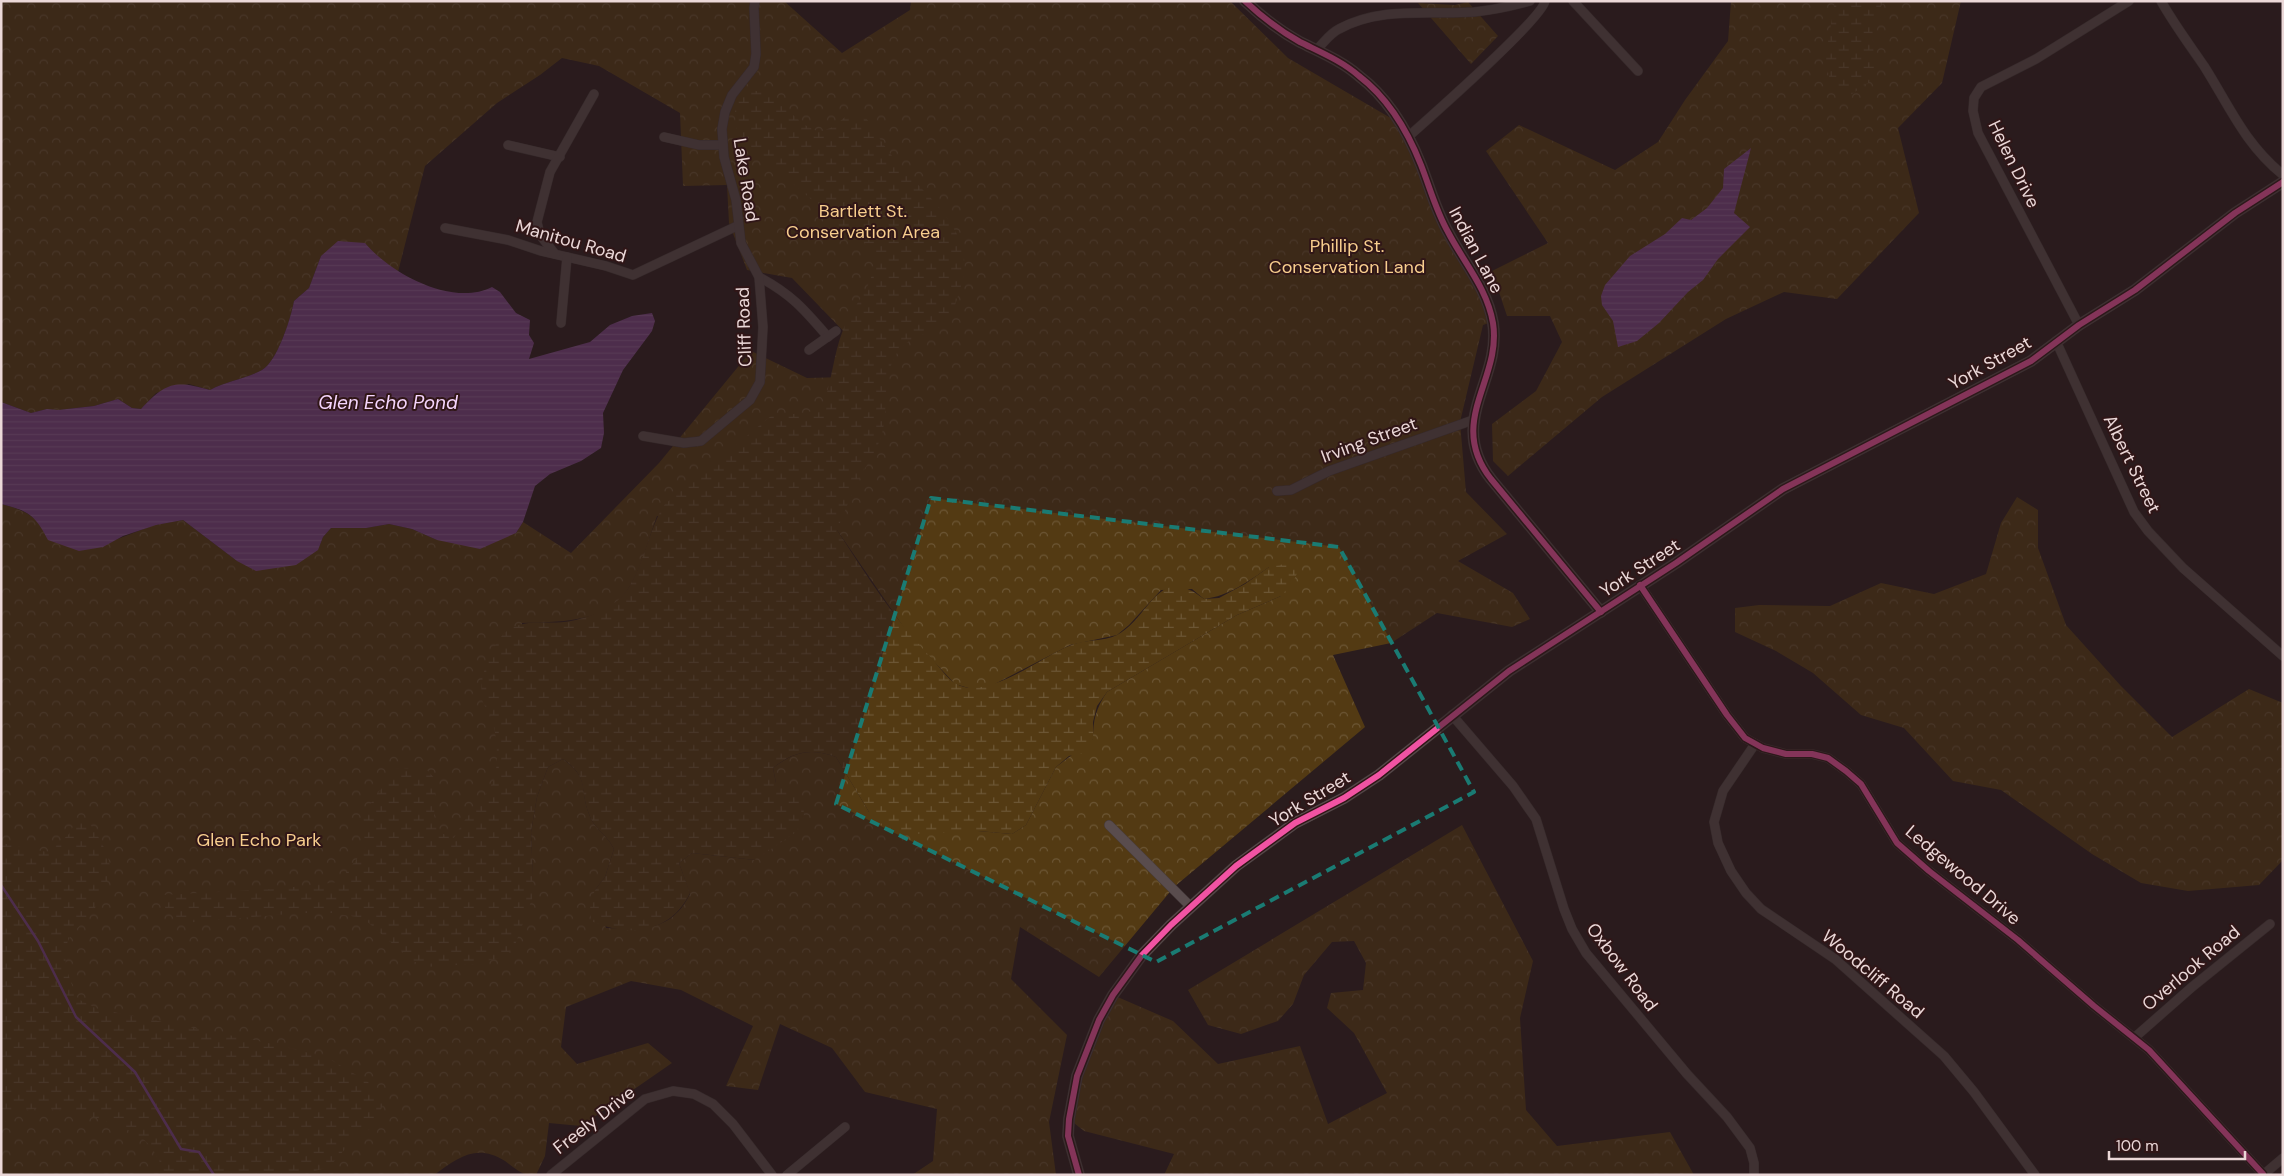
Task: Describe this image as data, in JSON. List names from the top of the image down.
{
  "streets": {
    "street": [
      "Helen Drive",
      "Lake Road",
      "Manitou Road",
      "Indian Lane",
      "Cliff Road",
      "York Street",
      "Irving Street",
      "Albert Street",
      "Ledgewood Drive",
      "Oxbow Road",
      "Overlook Road",
      "Woodcliff Road",
      "Freely Drive"
    ]
  },
  "crossings": [
    ["Helen Drive", "York Street"],
    ["Lake Road", "Manitou Road"],
    ["Lake Road", "Cliff Road"],
    ["Indian Lane", "York Street"],
    ["Indian Lane", "Irving Street"],
    ["York Street", "Albert Street"],
    ["York Street", "Ledgewood Drive"],
    ["York Street", "Oxbow Road"],
    ["Ledgewood Drive", "Overlook Road"],
    ["Ledgewood Drive", "Woodcliff Road"]
  ],
  "water": ["Glen Echo Pond"],
  "parks": ["Bartlett St. Conservation Area", "Phillip St. Conservation Land", "Glen Echo Park"],
  "scale_bar": "100 m"
}
